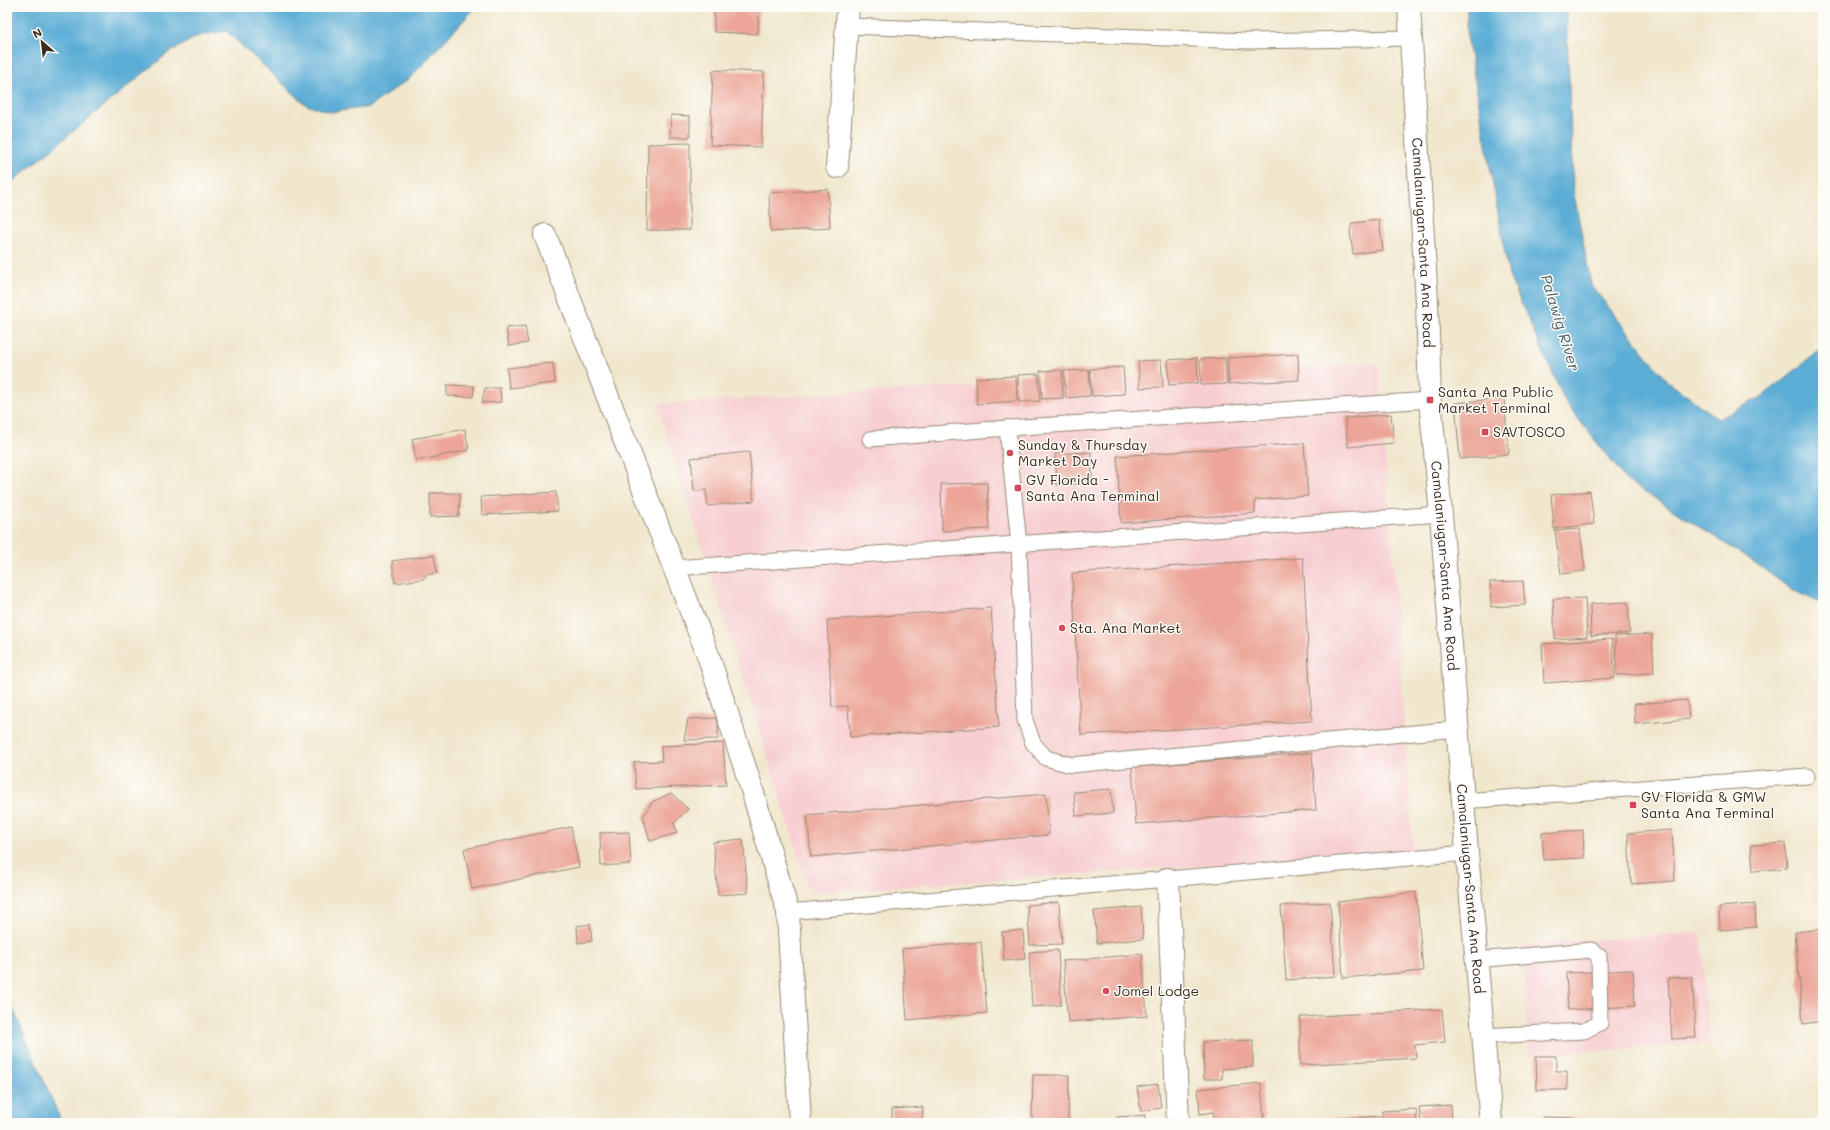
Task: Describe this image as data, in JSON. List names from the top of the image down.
{
  "streets": {
    "street": ["Camalaniugan-Santa Ana Road"]
  },
  "water": ["Palawig River"],
  "places": {
    "transit": [
      "Santa Ana Public Market Terminal",
      "SAVTOSCO",
      "GV Florida - Santa Ana Terminal",
      "GV Florida & GMW Santa Ana Terminal"
    ],
    "other": ["Sunday & Thursday Market Day", "Sta. Ana Market", "Jomel Lodge"]
  },
  "north": "top left"
}
